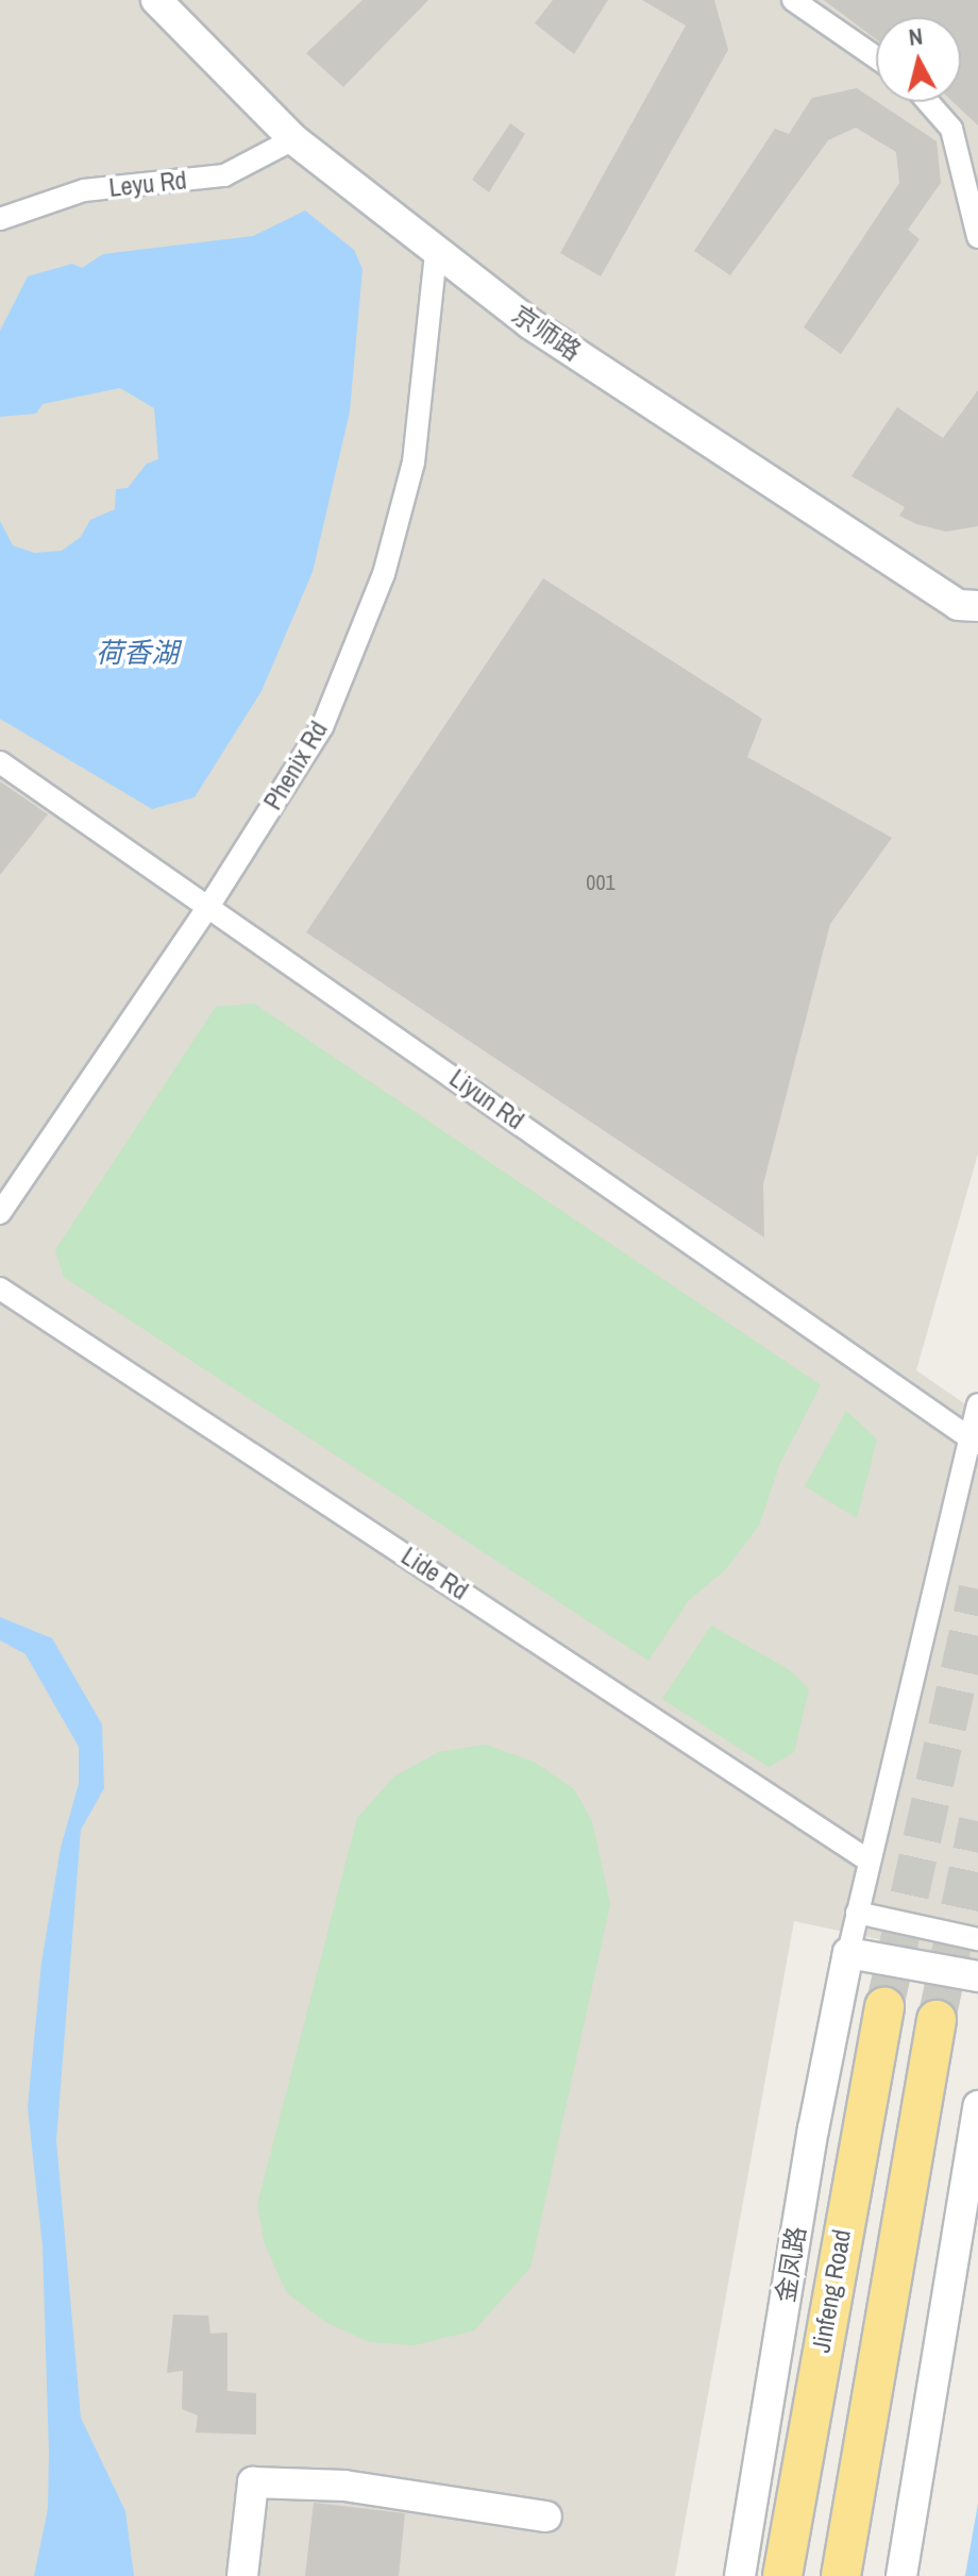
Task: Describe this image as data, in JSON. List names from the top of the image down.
{
  "streets": {
    "highway": ["Jinfeng Road"],
    "street": [
      "Leyu Rd",
      "京师路",
      "Phenix Rd",
      "Liyun Rd",
      "Lide Rd",
      "金凤路"
    ]
  },
  "crossings": [
    ["Leyu Rd", "京师路"],
    ["京师路", "Phenix Rd"],
    ["Phenix Rd", "Liyun Rd"]
  ],
  "water": ["荷香湖"],
  "house_numbers": ["001"],
  "north": "top"
}
